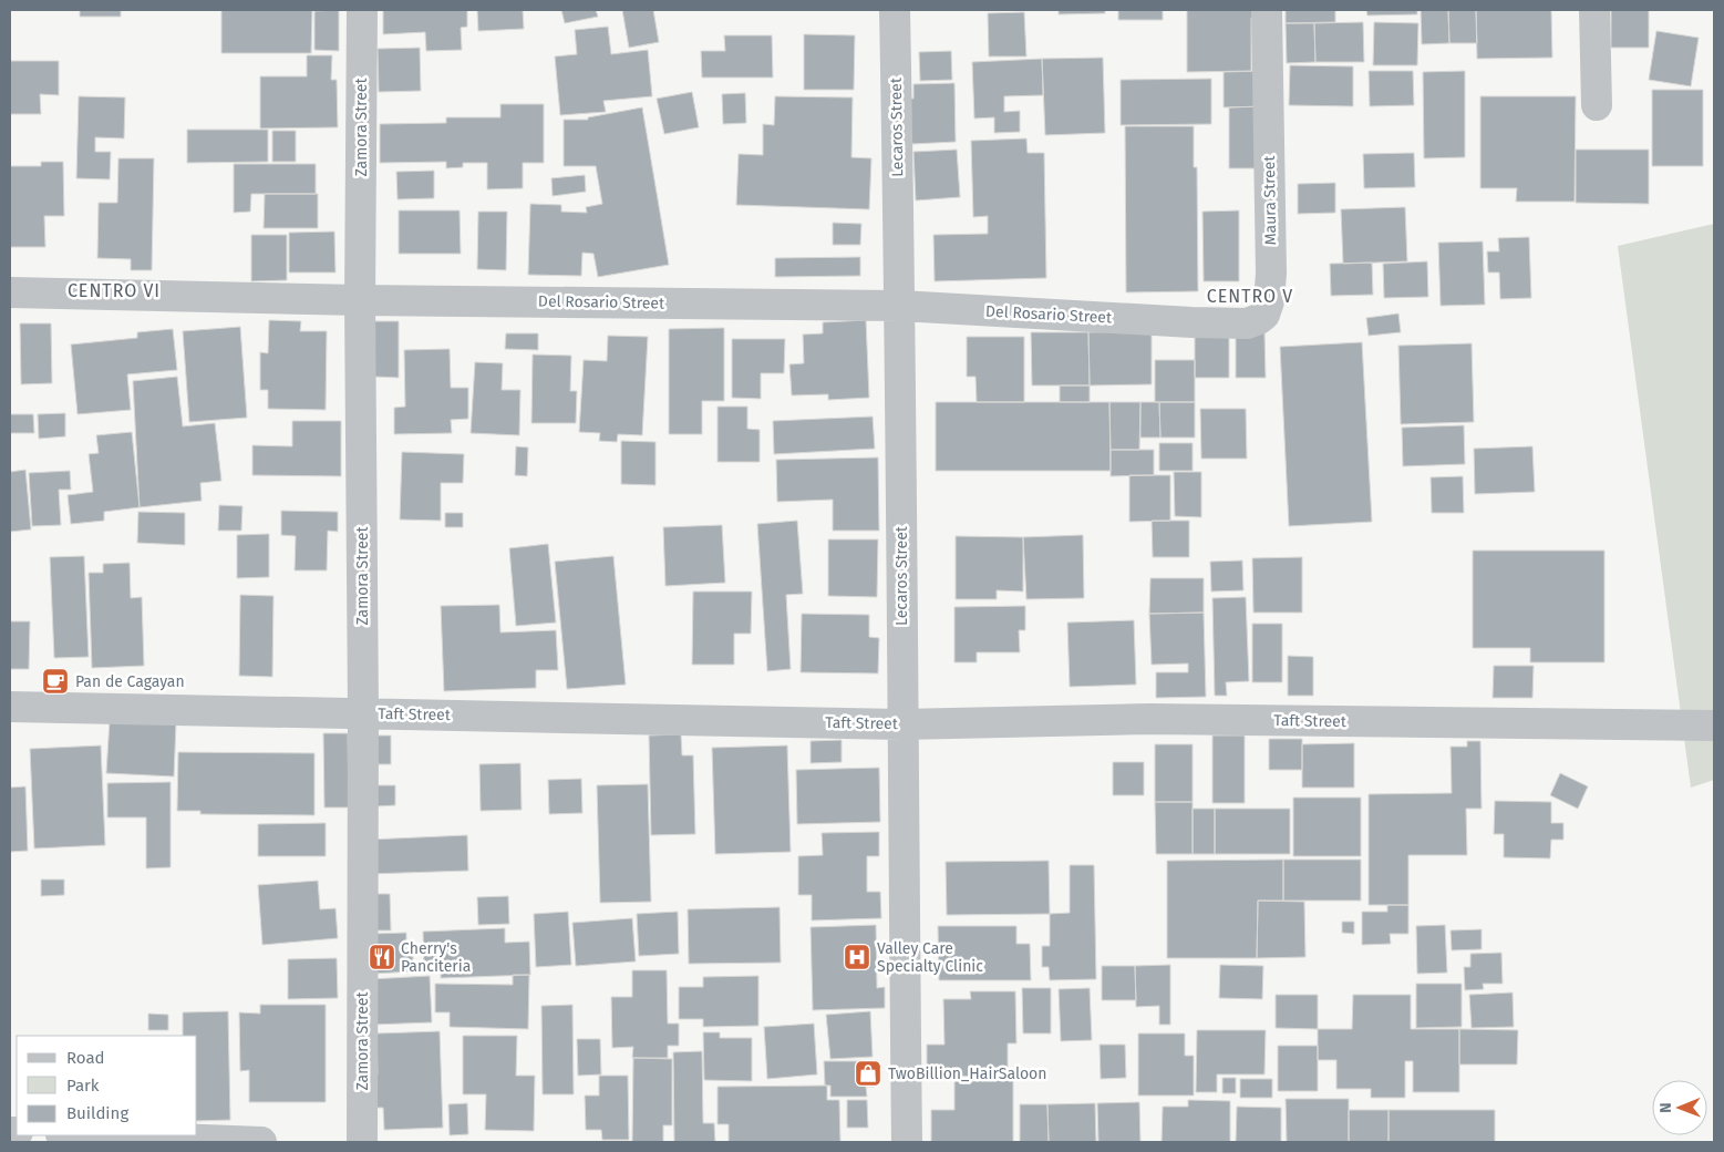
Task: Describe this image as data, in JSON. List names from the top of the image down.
{
  "streets": {
    "street": [
      "Zamora Street",
      "Lecaros Street",
      "Maura Street",
      "Del Rosario Street",
      "Taft Street"
    ]
  },
  "crossings": [
    ["Zamora Street", "Del Rosario Street"],
    ["Zamora Street", "Taft Street"],
    ["Lecaros Street", "Del Rosario Street"],
    ["Lecaros Street", "Taft Street"],
    ["Maura Street", "Del Rosario Street"]
  ],
  "districts": ["CENTRO VI", "CENTRO V"],
  "places": {
    "cafe": ["Pan de Cagayan"],
    "restaurant": ["Cherry's Panciteria"],
    "hospital": ["Valley Care Specialty Clinic"],
    "shop": ["TwoBillion_HairSaloon"]
  },
  "legend": ["Road", "Park", "Building"],
  "north": "left"
}
